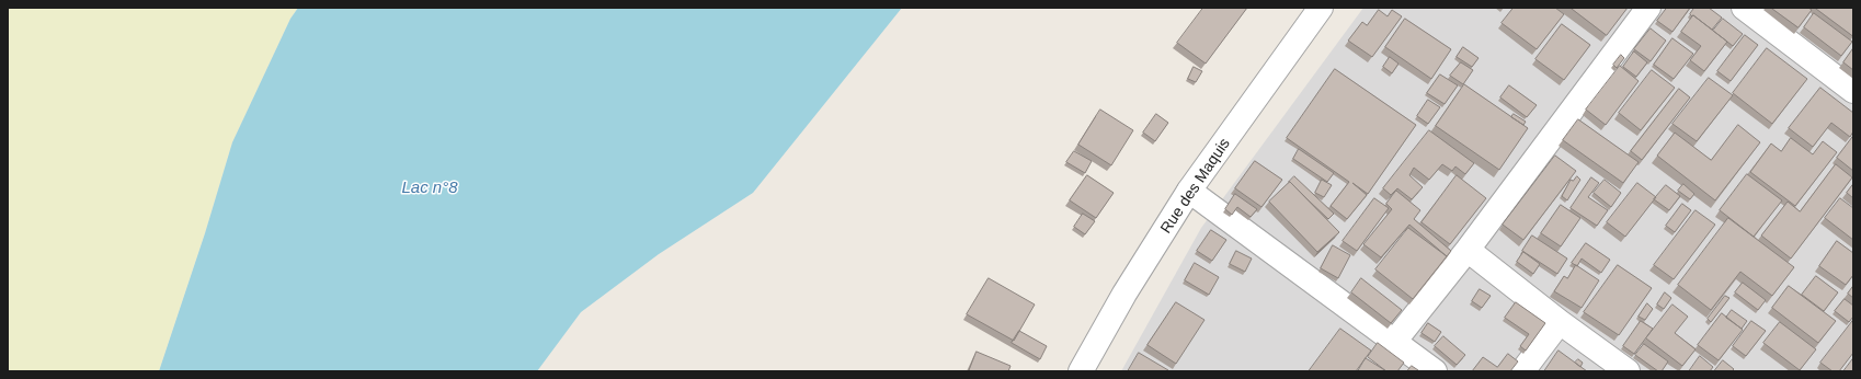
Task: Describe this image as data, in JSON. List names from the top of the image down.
{
  "streets": {
    "street": ["Rue des Maquis"]
  },
  "water": ["Lac n°8"]
}
